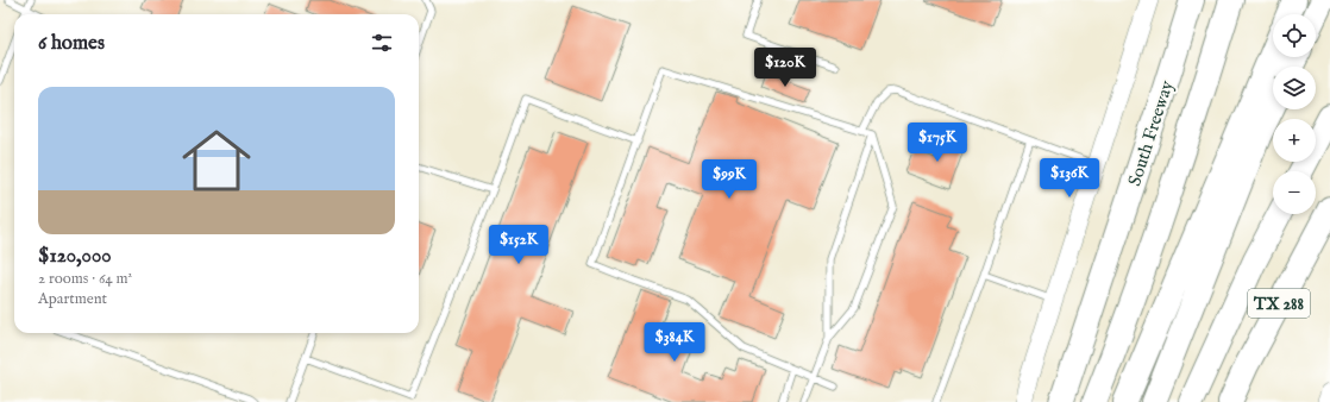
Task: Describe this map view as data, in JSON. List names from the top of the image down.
{
  "streets": {
    "highway": ["South Freeway", "TX 288"]
  },
  "page": {
    "map_buttons": ["+", "−"],
    "heading": "6 homes",
    "price": [
      "$120K",
      "$175K",
      "$136K",
      "$99K",
      "$152K",
      "$384K"
    ],
    "list": [
      {
        "name": "$120,000",
        "note": "2 rooms · 64 m² · Apartment"
      }
    ]
  }
}
